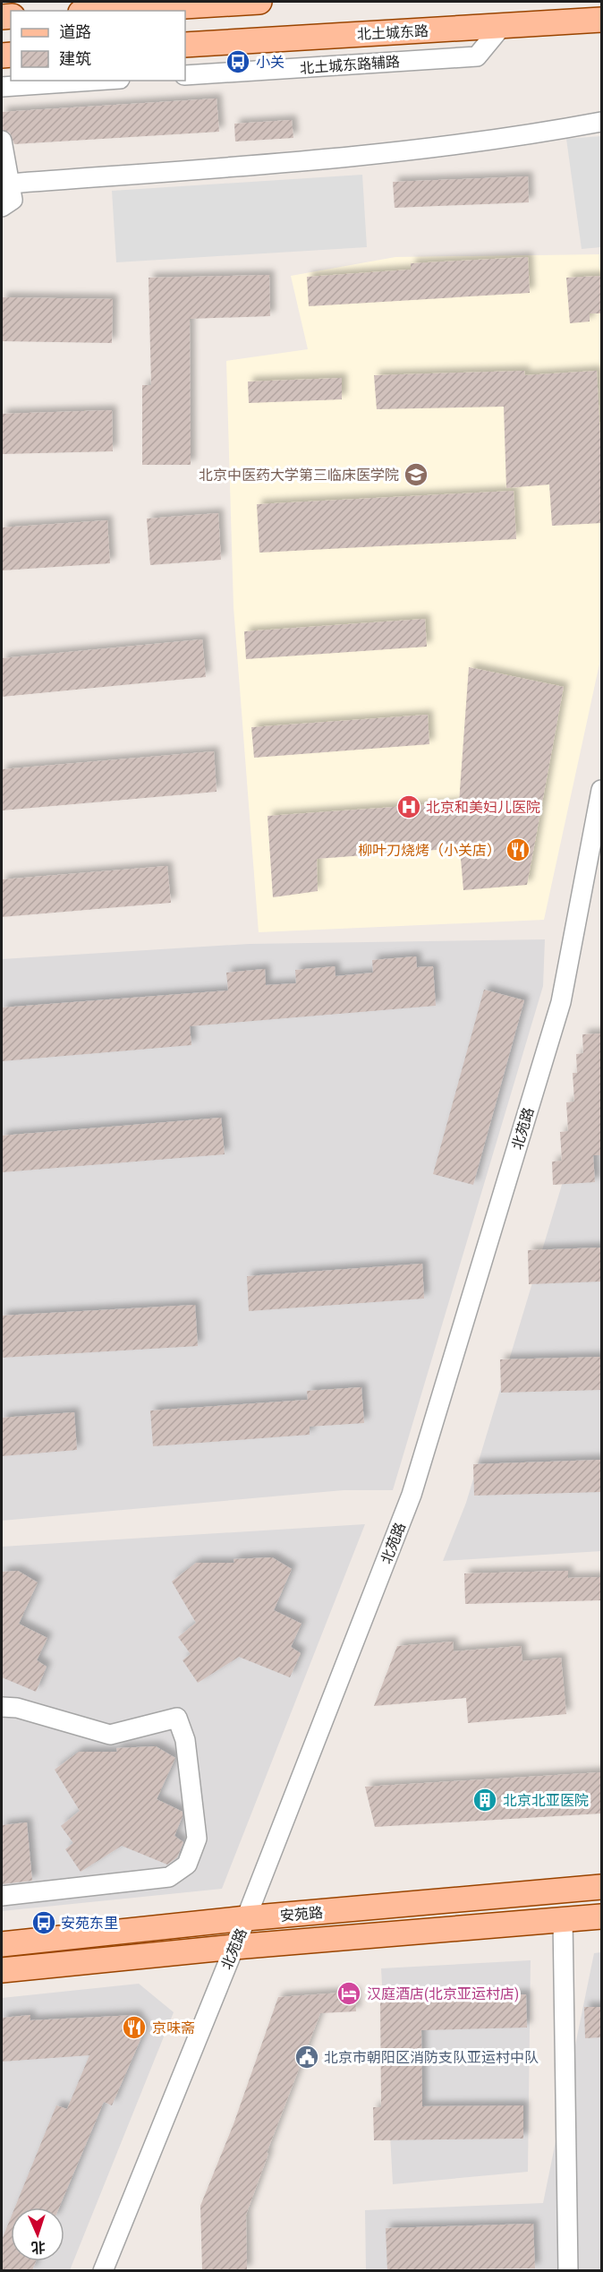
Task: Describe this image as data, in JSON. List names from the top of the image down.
{
  "streets": {
    "main road": ["北土城东路", "安苑路"],
    "street": ["北土城东路辅路", "北苑路"]
  },
  "crossings": [
    ["北土城东路", "北土城东路辅路"],
    ["北苑路", "安苑路"]
  ],
  "places": {
    "bus stop": ["小关", "安苑东里"],
    "school or university": ["北京中医药大学第三临床医学院"],
    "hospital": ["北京和美妇儿医院"],
    "restaurant": ["柳叶刀烧烤（小关店）", "京味斋"],
    "building": ["北京北亚医院"],
    "hotel": ["汉庭酒店(北京亚运村店)"],
    "public building": ["北京市朝阳区消防支队亚运村中队"]
  },
  "legend": ["道路", "建筑"],
  "north": "bottom"
}
